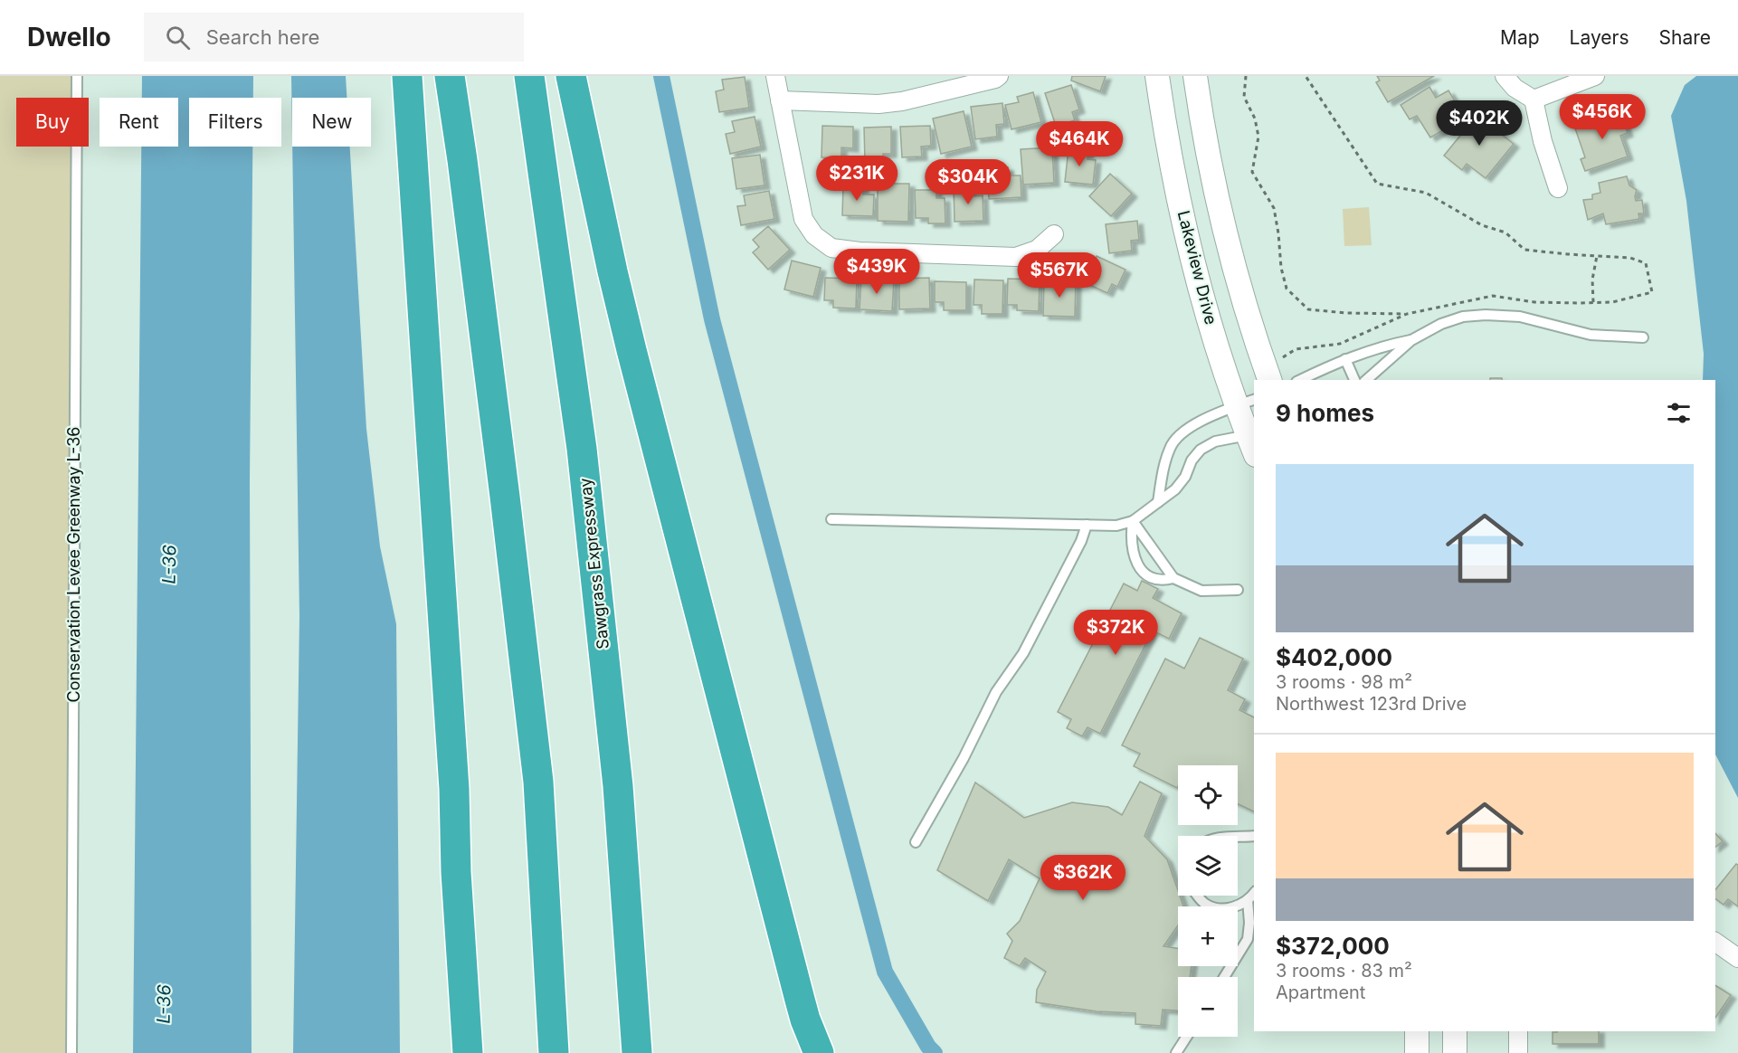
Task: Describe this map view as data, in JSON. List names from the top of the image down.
{
  "streets": {
    "highway": ["Sawgrass Expressway"],
    "street": ["Lakeview Drive"],
    "lane": ["Conservation Levee Greenway L-36"]
  },
  "water": ["L-36"],
  "page": {
    "header": "Dwello",
    "search": "Search here",
    "nav": ["Map", "Layers", "Share"],
    "price": [
      "$456K",
      "$402K",
      "$464K",
      "$231K",
      "$304K",
      "$439K",
      "$567K",
      "$372K",
      "$362K"
    ],
    "chip": [
      "Buy",
      "Rent",
      "Filters",
      "New"
    ],
    "heading": "9 homes",
    "list": [
      {
        "name": "$402,000",
        "note": "3 rooms · 98 m² · Northwest 123rd Drive"
      },
      {
        "name": "$372,000",
        "note": "3 rooms · 83 m² · Apartment"
      }
    ],
    "map_buttons": ["+", "−"]
  }
}
